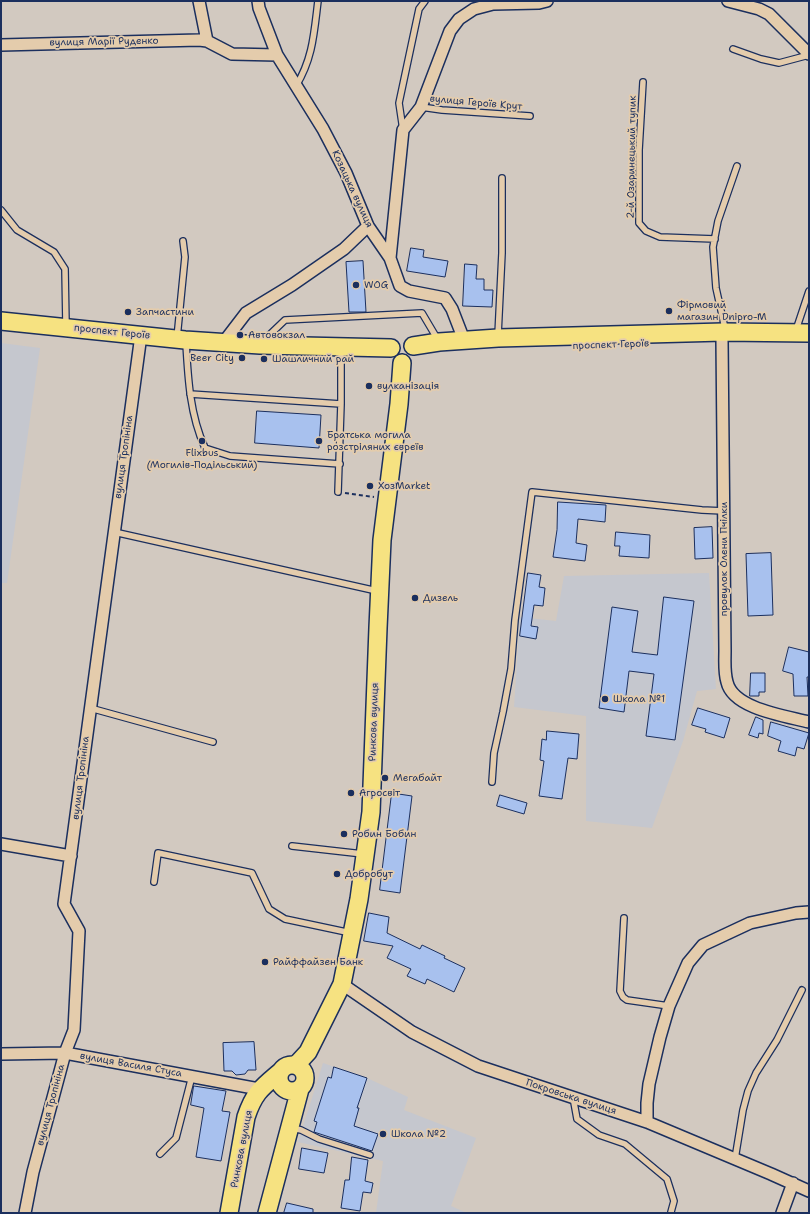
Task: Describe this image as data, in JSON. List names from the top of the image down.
{
  "streets": {
    "main road": ["проспект Героїв", "Ринкова вулиця"],
    "street": [
      "вулиця Марії Руденко",
      "Козацька вулиця",
      "вулиця Тропініна",
      "провулок Олени Пчілки",
      "вулиця Василя Стуса",
      "Покровська вулиця"
    ],
    "lane": ["вулиця Героїв Крут", "2-й Озаринецький тупик"]
  },
  "crossings": [
    ["Козацька вулиця", "проспект Героїв"],
    ["проспект Героїв", "вулиця Тропініна"],
    ["проспект Героїв", "провулок Олени Пчілки"],
    ["проспект Героїв", "Ринкова вулиця"],
    ["вулиця Тропініна", "вулиця Василя Стуса"],
    ["Ринкова вулиця", "вулиця Василя Стуса"],
    ["Ринкова вулиця", "Покровська вулиця"]
  ],
  "places": [
    "WOG",
    "Фірмовий магазин Dnipro-M",
    "Запчастини",
    "Автовокзал",
    "Beer City",
    "Шашличний рай",
    "вулканізація",
    "Flixbus (Могилів-Подільський)",
    "Братська могила розстріляних євреїв",
    "ХозMarket",
    "Дизель",
    "Школа №1",
    "Мегабайт",
    "Агросвіт",
    "Робин Бобин",
    "Добробут",
    "Райффайзен Банк",
    "Школа №2"
  ]
}
